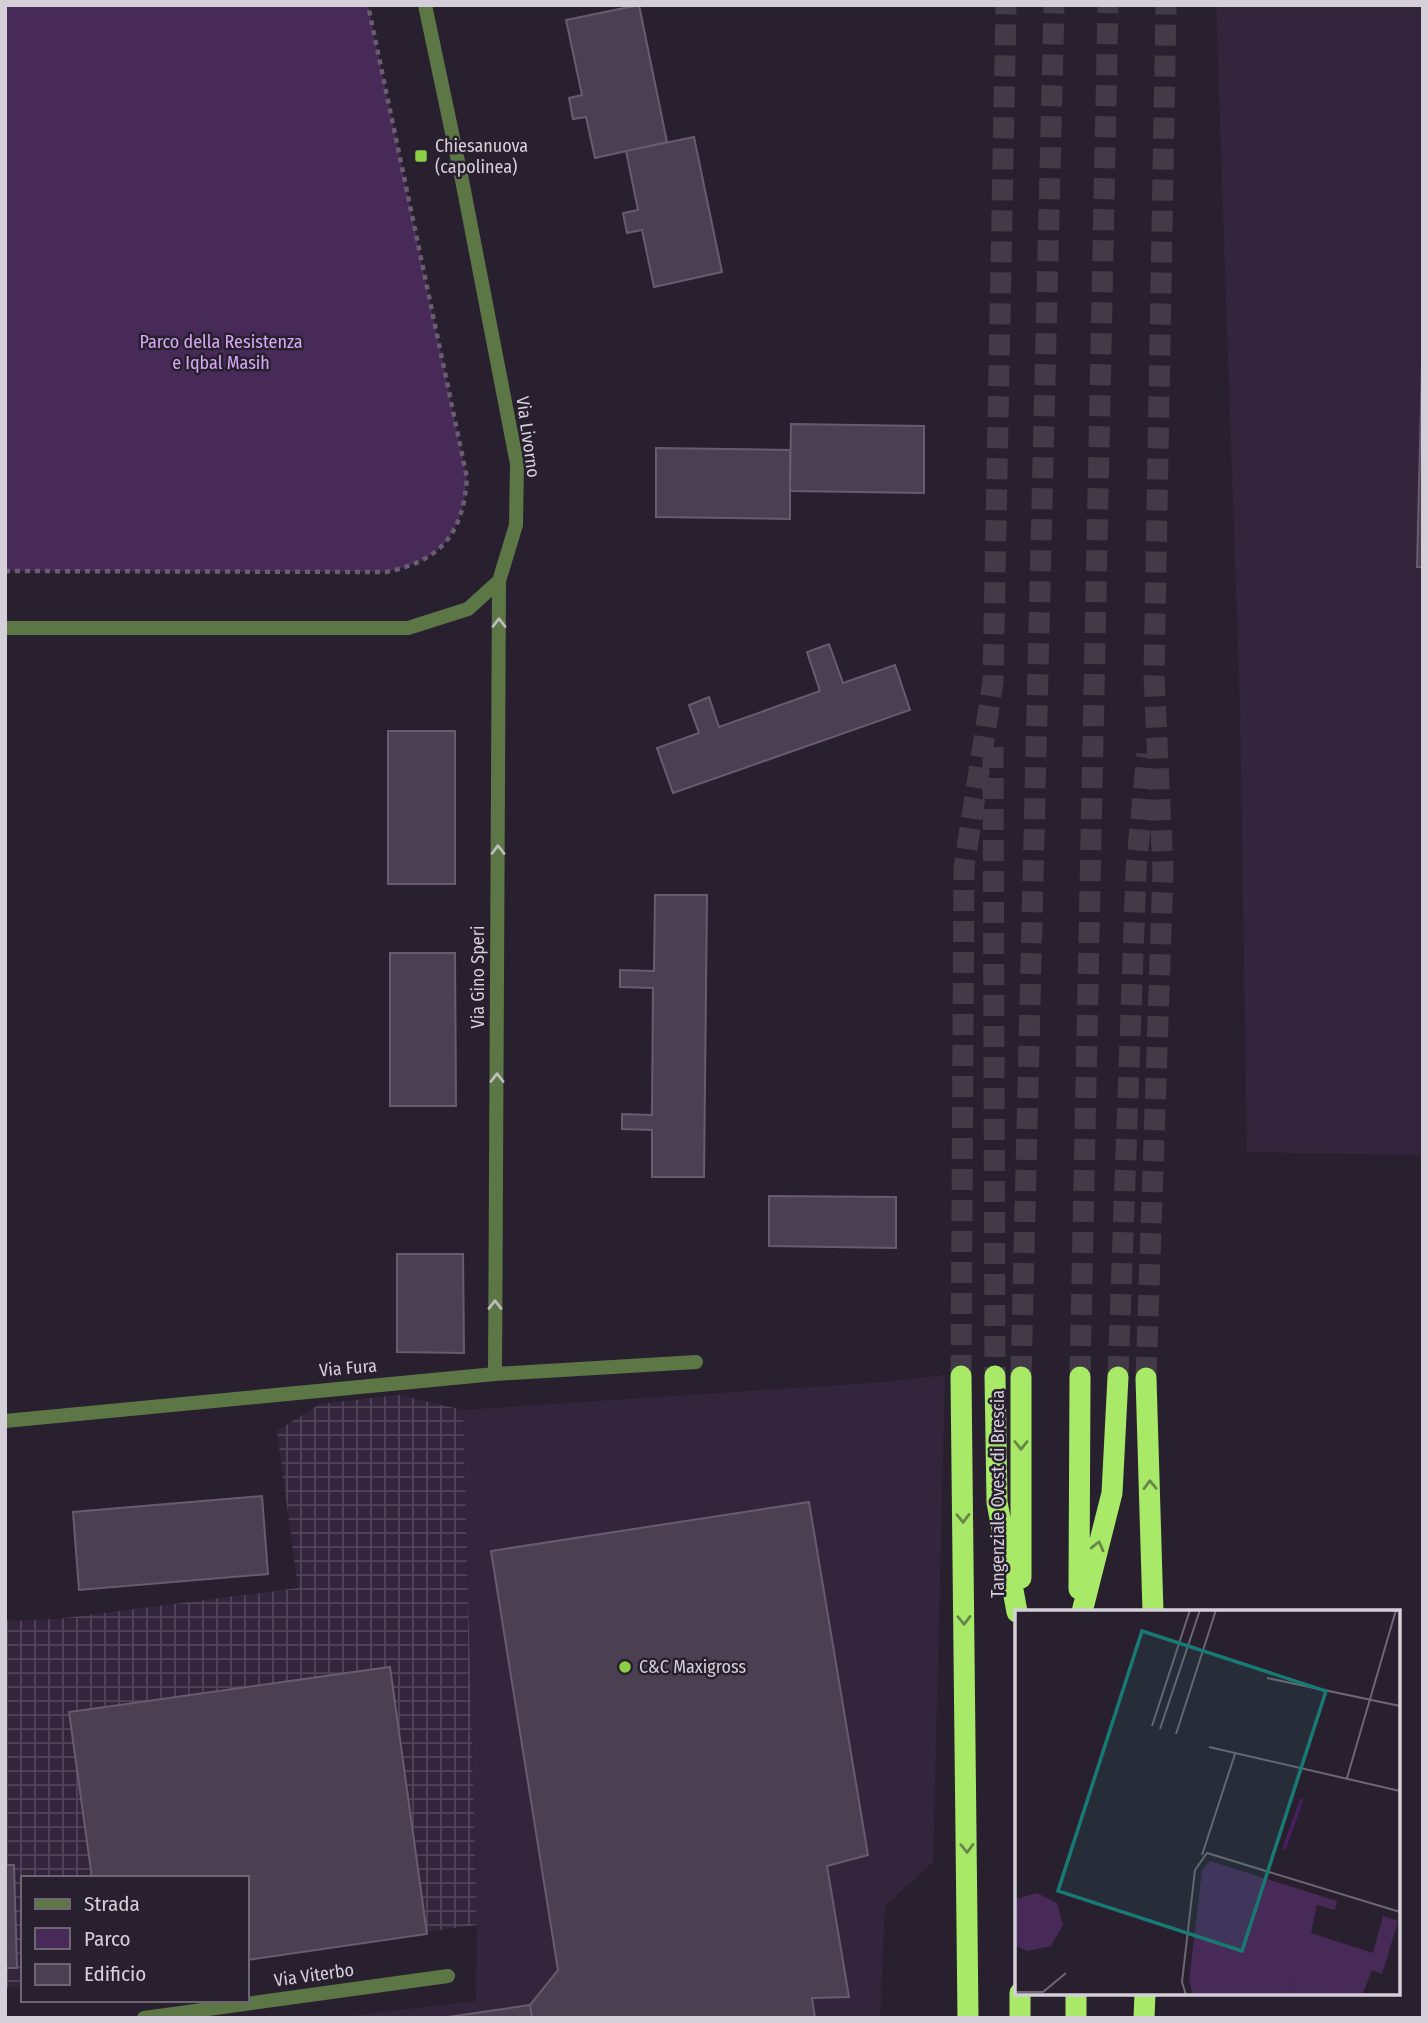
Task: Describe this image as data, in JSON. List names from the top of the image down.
{
  "streets": {
    "highway": ["Tangenziale Ovest di Brescia"],
    "street": [
      "Via Livorno",
      "Via Gino Speri",
      "Via Fura",
      "Via Viterbo"
    ]
  },
  "crossings": [
    ["Via Livorno", "Via Gino Speri"],
    ["Via Gino Speri", "Via Fura"]
  ],
  "one_way": ["Via Gino Speri"],
  "parks": ["Parco della Resistenza e Iqbal Masih"],
  "places": {
    "transit": ["Chiesanuova (capolinea)"],
    "other": ["C&C Maxigross"]
  },
  "legend": ["Strada", "Parco", "Edificio"]
}
